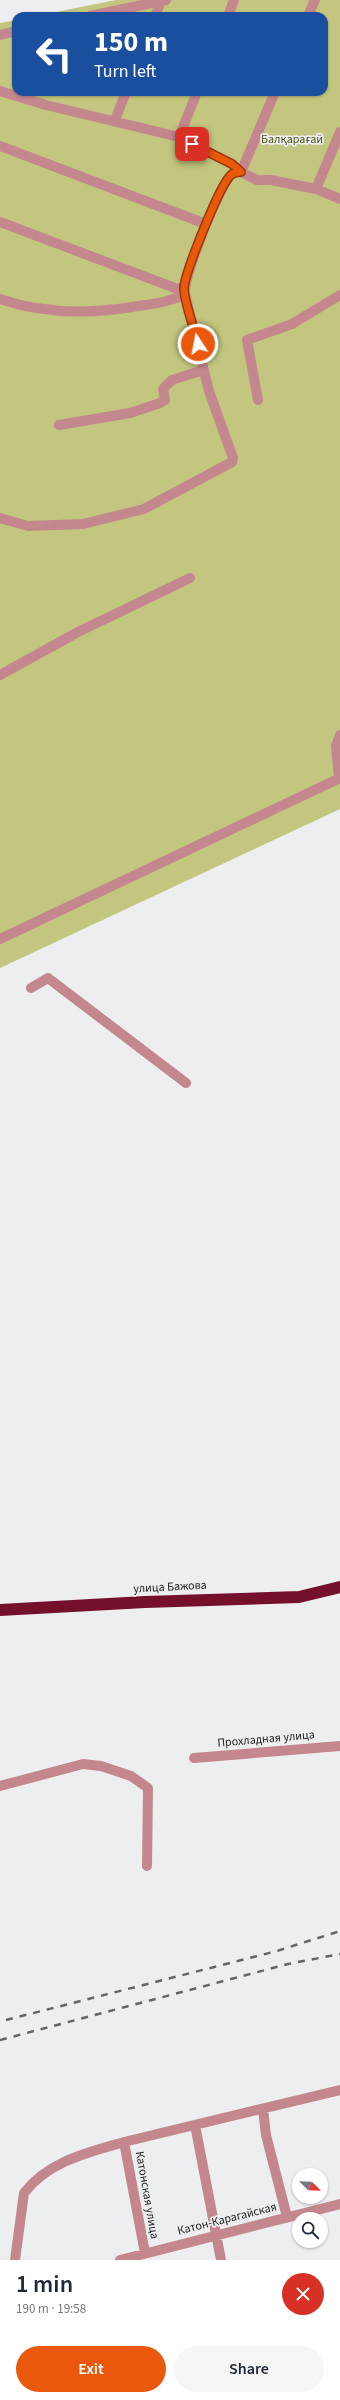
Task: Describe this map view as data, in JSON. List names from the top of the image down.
{
  "streets": {
    "highway": ["улица Бажова"],
    "street": ["Прохладная улица", "Катонская улица", "Катон-Карагайская"]
  },
  "crossings": [
    ["Катонская улица", "Катон-Карагайская"]
  ],
  "parks": ["Балқарағай"],
  "north": "bottom right",
  "page": {
    "turn": ["150 m", "Turn left"],
    "heading": ["1 min", "190 m · 19:58"],
    "buttons": ["Exit", "Share"]
  }
}
